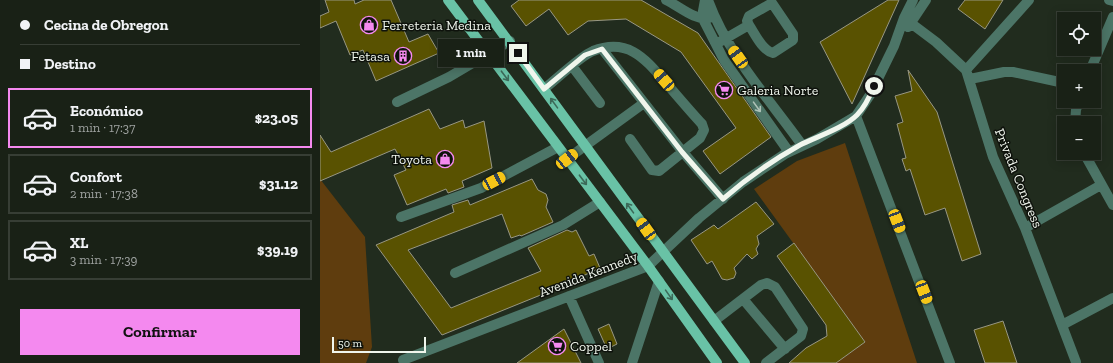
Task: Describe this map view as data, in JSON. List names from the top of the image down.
{
  "streets": {
    "street": ["Privada Congress", "Avenida Kennedy"]
  },
  "places": {
    "shop": ["Ferreteria Medina", "Toyota"],
    "building": ["Fetasa"],
    "supermarket": ["Galeria Norte", "Coppel"]
  },
  "scale_bar": "50 m",
  "page": {
    "banner": ["Cecina de Obregon", "Destino"],
    "map_buttons": ["+", "−"],
    "bubble": "1 min",
    "list": [
      {
        "name": "Económico",
        "note": "1 min · 17:37",
        "value": "$23.05"
      },
      {
        "name": "Confort",
        "note": "2 min · 17:38",
        "value": "$31.12"
      },
      {
        "name": "XL",
        "note": "3 min · 17:39",
        "value": "$39.19"
      }
    ],
    "buttons": "Confirmar",
    "scale": "50 m"
  }
}
